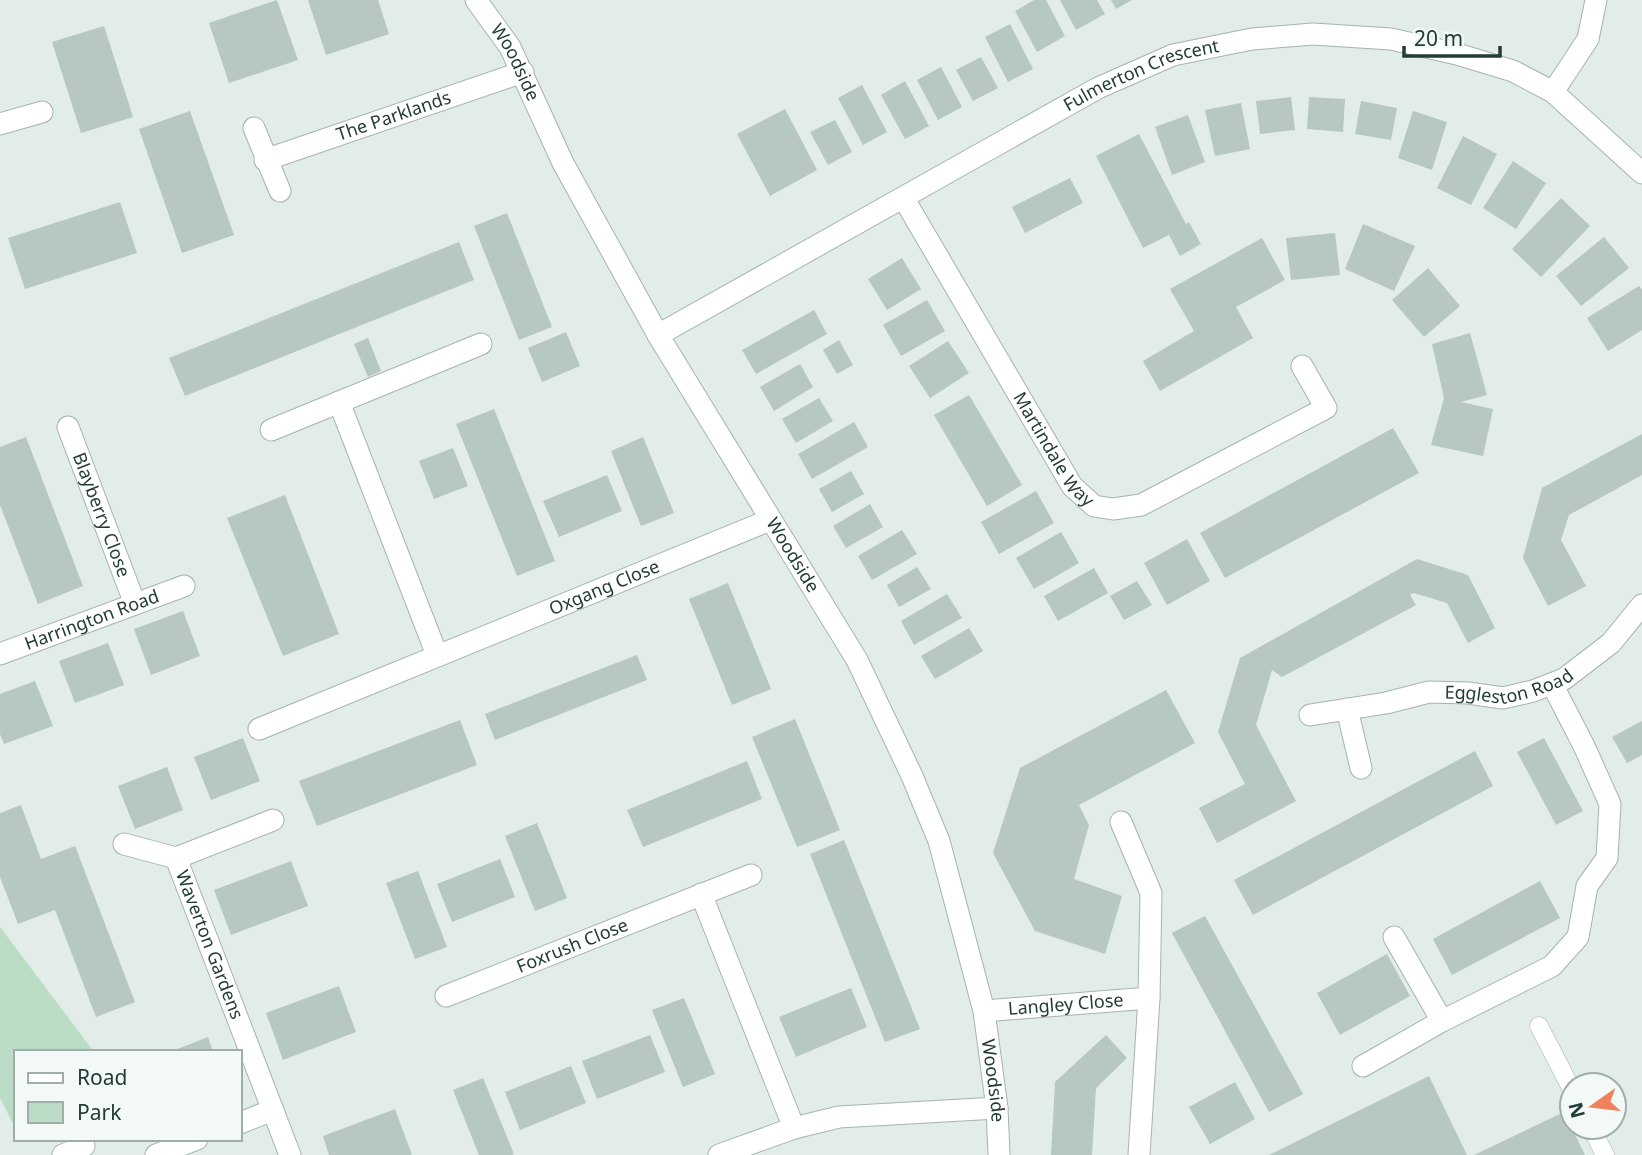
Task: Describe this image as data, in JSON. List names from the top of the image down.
{
  "streets": {
    "street": [
      "Woodside",
      "Fulmerton Crescent",
      "The Parklands",
      "Martindale Way",
      "Blayberry Close",
      "Oxgang Close",
      "Harrington Road",
      "Eggleston Road",
      "Waverton Gardens",
      "Foxrush Close",
      "Langley Close"
    ]
  },
  "crossings": [
    ["Woodside", "Fulmerton Crescent"],
    ["Woodside", "The Parklands"],
    ["Woodside", "Oxgang Close"],
    ["Woodside", "Langley Close"],
    ["Fulmerton Crescent", "Martindale Way"],
    ["Blayberry Close", "Harrington Road"]
  ],
  "legend": ["Road", "Park"],
  "scale_bar": "20 m",
  "north": "left"
}
